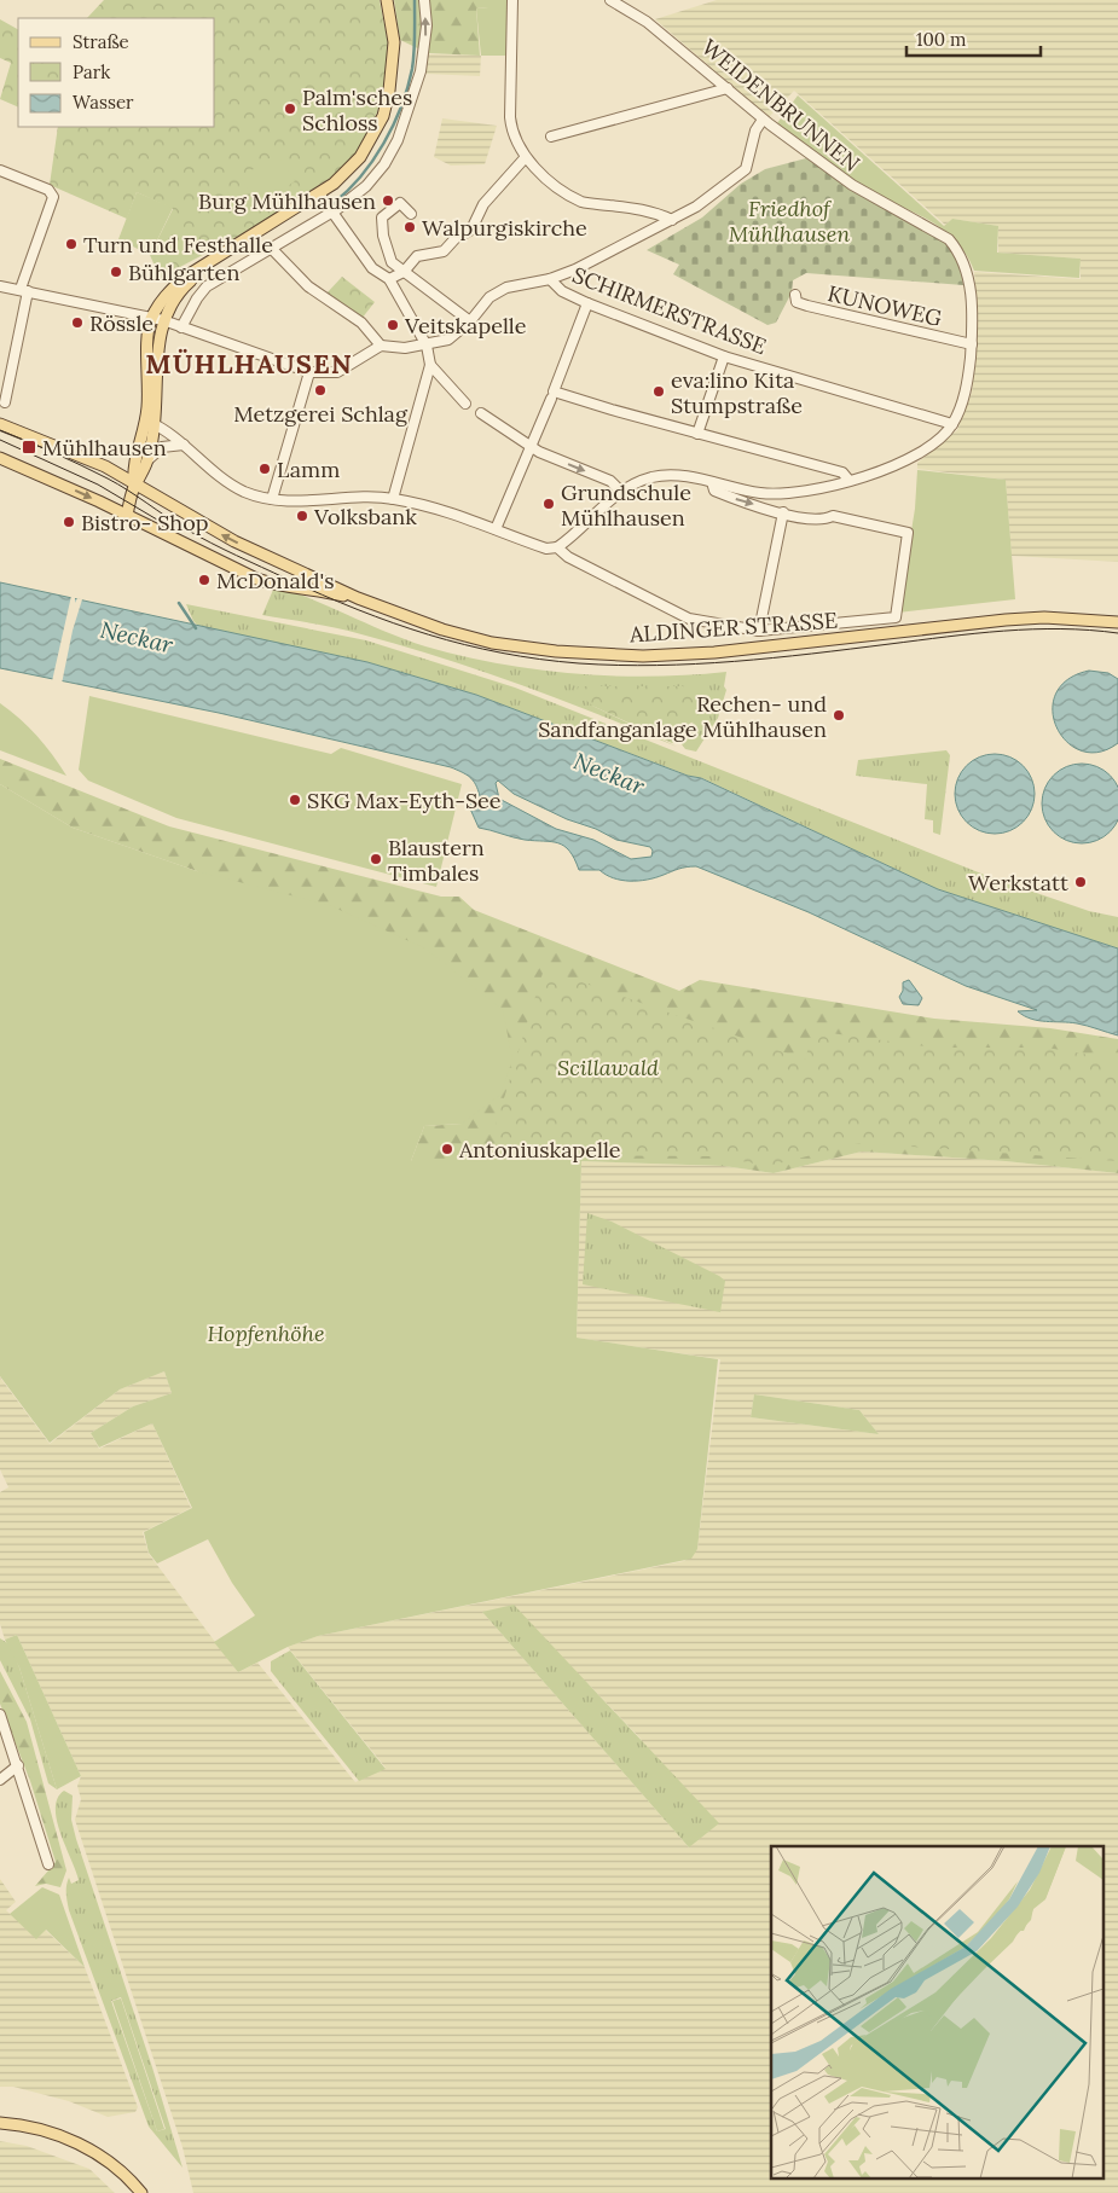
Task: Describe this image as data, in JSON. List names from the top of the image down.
{
  "streets": {
    "main road": ["ALDINGER STRASSE"],
    "street": ["WEIDENBRUNNEN", "KUNOWEG", "SCHIRMERSTRASSE"]
  },
  "crossings": [
    ["WEIDENBRUNNEN", "KUNOWEG"],
    ["WEIDENBRUNNEN", "SCHIRMERSTRASSE"],
    ["WEIDENBRUNNEN", "ALDINGER STRASSE"]
  ],
  "districts": ["MÜHLHAUSEN"],
  "water": ["Neckar"],
  "parks": ["Friedhof Mühlhausen", "Scillawald", "Hopfenhöhe"],
  "places": {
    "other": [
      "Palm'sches Schloss",
      "Burg Mühlhausen",
      "Walpurgiskirche",
      "Turn und Festhalle",
      "Bühlgarten",
      "Rössle",
      "Veitskapelle",
      "Metzgerei Schlag",
      "eva:lino Kita Stumpstraße",
      "Lamm",
      "Grundschule Mühlhausen",
      "Volksbank",
      "Bistro- Shop",
      "McDonald's",
      "Rechen- und Sandfanganlage Mühlhausen",
      "SKG Max-Eyth-See",
      "Blaustern Timbales",
      "Werkstatt",
      "Antoniuskapelle"
    ],
    "transit": ["Mühlhausen"]
  },
  "legend": ["Straße", "Park", "Wasser"],
  "scale_bar": "100 m"
}
